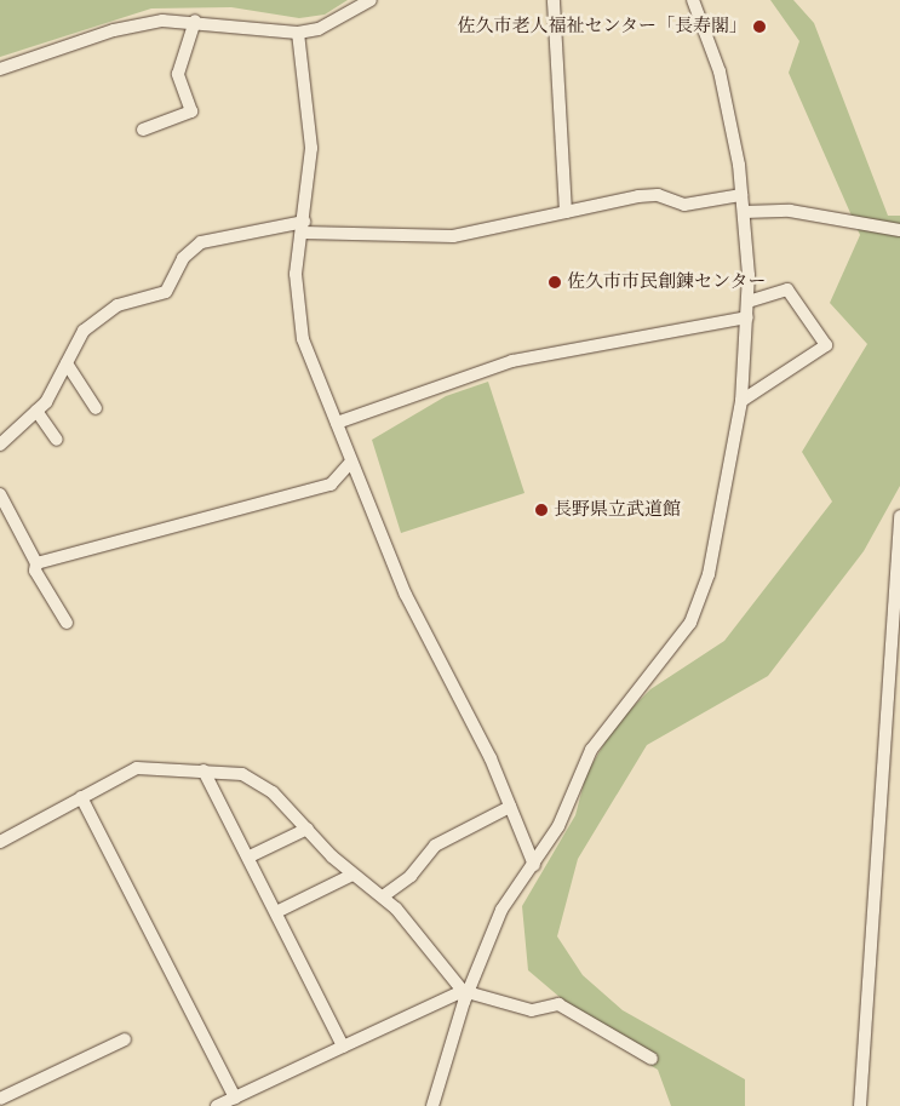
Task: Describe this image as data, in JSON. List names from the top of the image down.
{
  "places": ["佐久市老人福祉センター「長寿閣」", "佐久市市民創錬センター", "長野県立武道館"]
}
